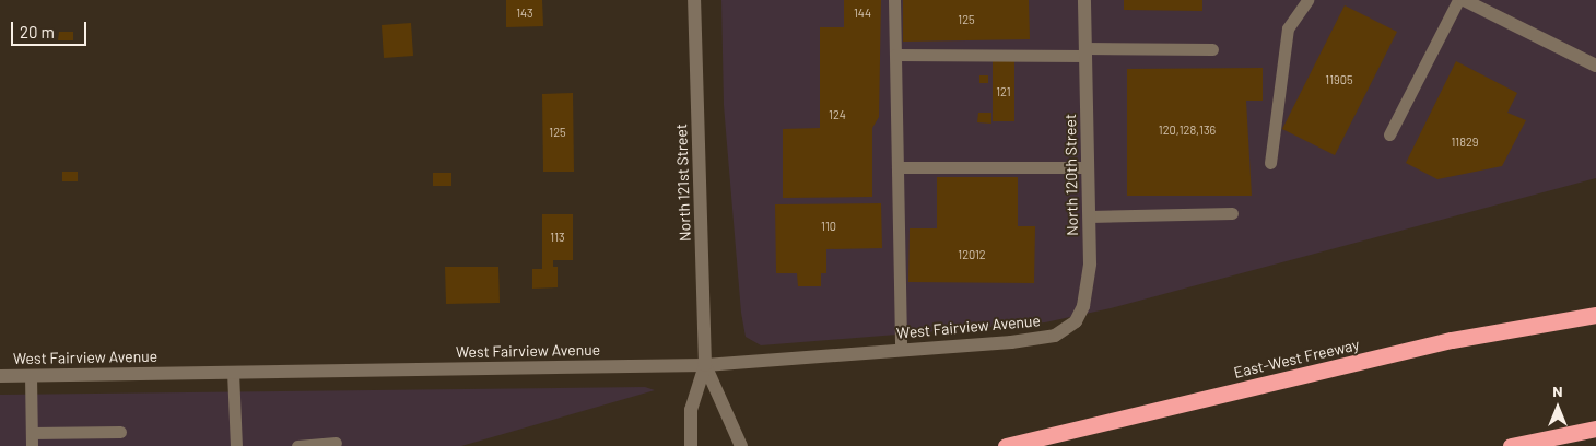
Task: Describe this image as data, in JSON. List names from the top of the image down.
{
  "streets": {
    "highway": ["East-West Freeway"],
    "street": ["North 120th Street", "North 121st Street", "West Fairview Avenue"]
  },
  "crossings": [
    ["North 120th Street", "West Fairview Avenue"],
    ["North 121st Street", "West Fairview Avenue"]
  ],
  "house_numbers": [
    "143",
    "144",
    "125",
    "11905",
    "121",
    "124",
    "120,128,136",
    "125",
    "11829",
    "110",
    "113",
    "12012"
  ],
  "scale_bar": "20 m",
  "north": "top"
}
